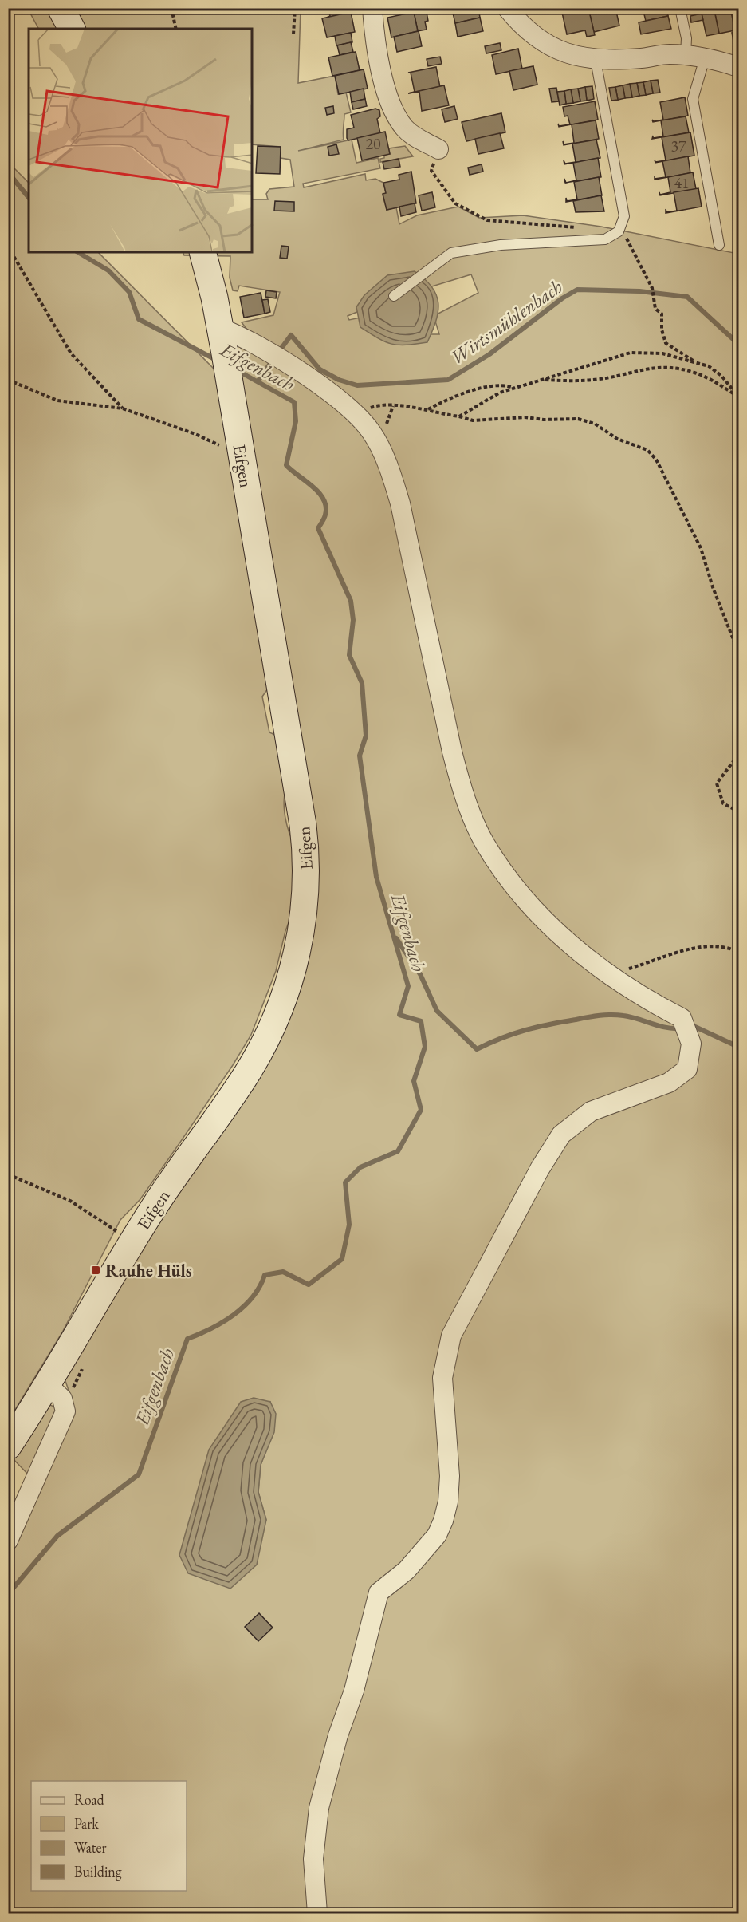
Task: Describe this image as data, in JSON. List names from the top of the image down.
{
  "streets": {
    "main road": ["Eifgen"]
  },
  "water": ["Wirtsmühlenbach", "Eifgenbach"],
  "places": {
    "transit": ["Rauhe Hüls"]
  },
  "house_numbers": ["20", "37", "41"],
  "legend": [
    "Road",
    "Park",
    "Water",
    "Building"
  ]
}
